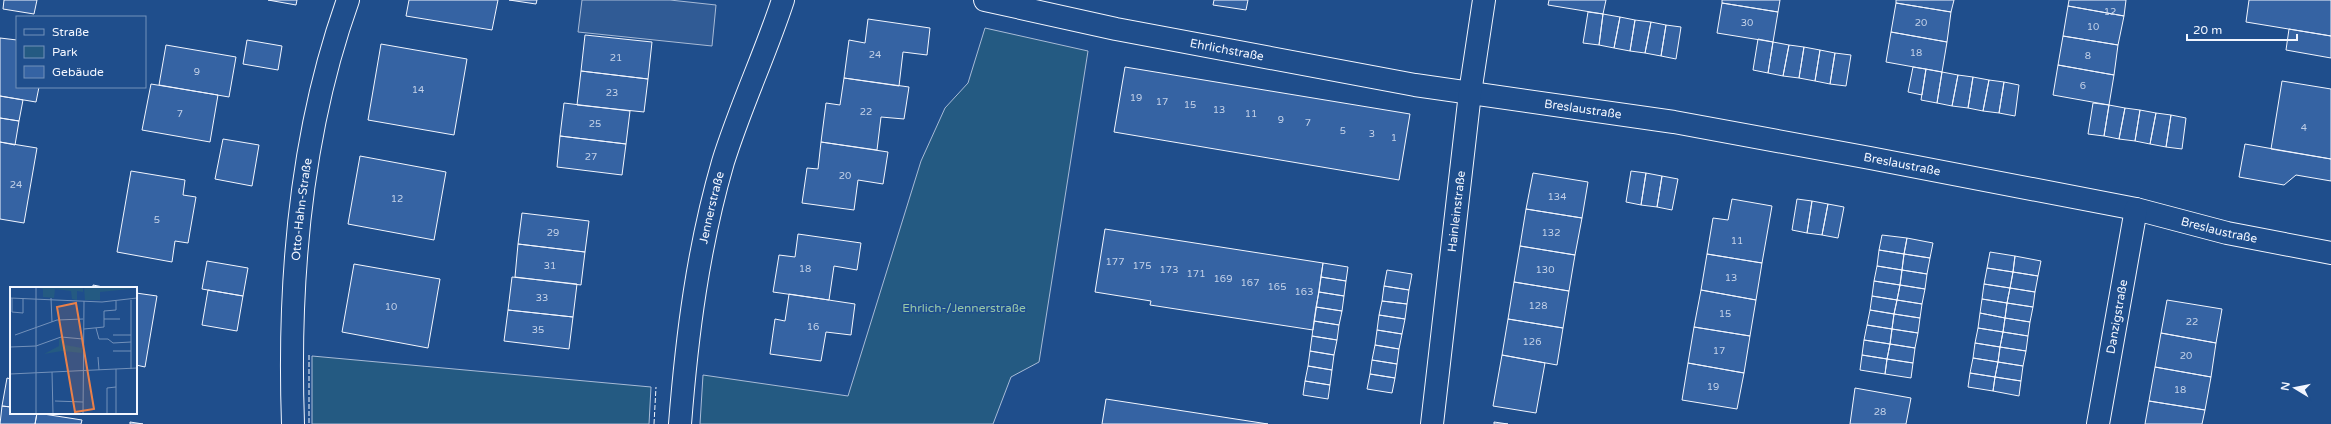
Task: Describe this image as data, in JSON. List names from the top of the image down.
{
  "streets": {
    "street": [
      "Ehrlichstraße",
      "Breslaustraße",
      "Jennerstraße",
      "Otto-Hahn-Straße",
      "Hainleinstraße",
      "Danzigstraße"
    ]
  },
  "crossings": [
    ["Ehrlichstraße", "Breslaustraße"],
    ["Ehrlichstraße", "Hainleinstraße"],
    ["Breslaustraße", "Hainleinstraße"],
    ["Breslaustraße", "Danzigstraße"]
  ],
  "parks": ["Ehrlich-/Jennerstraße"],
  "house_numbers": [
    "12",
    "30",
    "20",
    "10",
    "18",
    "24",
    "8",
    "21",
    "9",
    "6",
    "14",
    "23",
    "19",
    "17",
    "15",
    "13",
    "22",
    "7",
    "11",
    "9",
    "7",
    "25",
    "4",
    "5",
    "3",
    "1",
    "27",
    "20",
    "24",
    "134",
    "12",
    "5",
    "29",
    "132",
    "11",
    "177",
    "31",
    "175",
    "18",
    "173",
    "130",
    "171",
    "13",
    "169",
    "167",
    "165",
    "163",
    "33",
    "128",
    "10",
    "15",
    "22",
    "16",
    "35",
    "126",
    "17",
    "20",
    "19",
    "18",
    "28"
  ],
  "legend": ["Straße", "Park", "Gebäude"],
  "scale_bar": "20 m",
  "north": "left"
}
